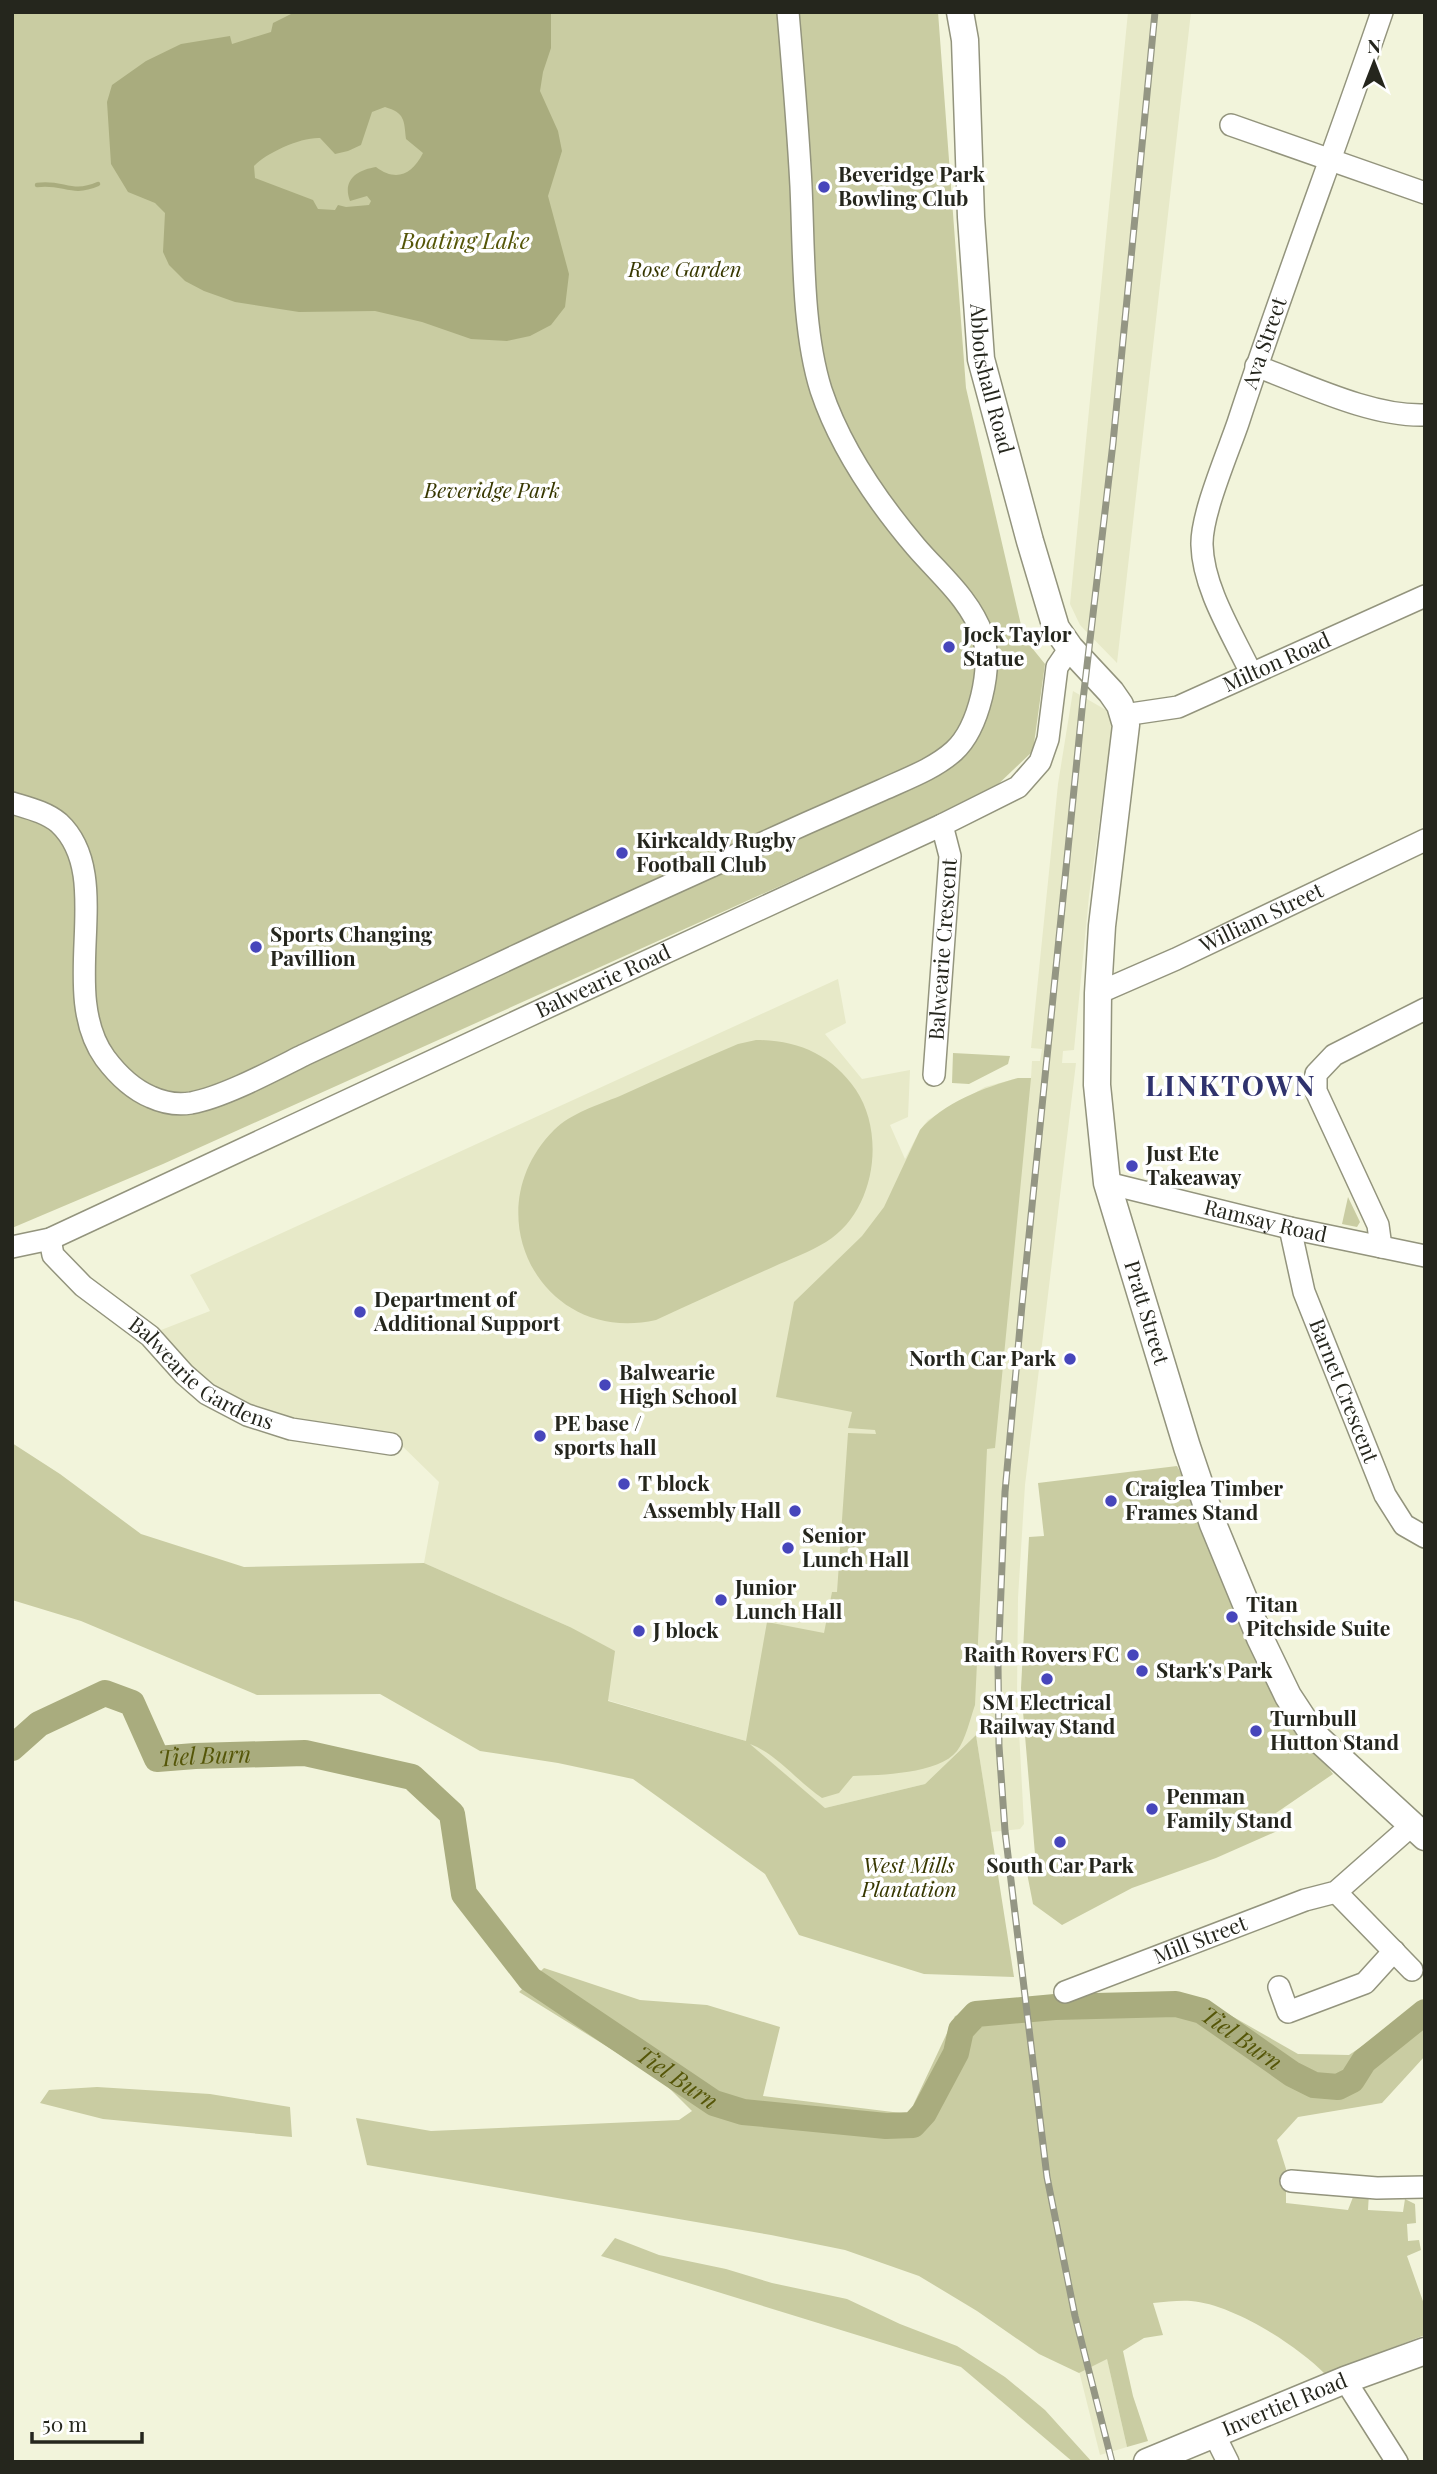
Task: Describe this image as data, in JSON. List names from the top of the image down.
{
  "streets": {
    "main road": ["Abbotshall Road", "Pratt Street", "Invertiel Road"],
    "street": [
      "Ava Street",
      "Milton Road",
      "William Street",
      "Balwearie Crescent",
      "Balwearie Road",
      "Ramsay Road",
      "Balwearie Gardens",
      "Barnet Crescent",
      "Mill Street"
    ]
  },
  "crossings": [
    ["Ava Street", "Milton Road"],
    ["Abbotshall Road", "Milton Road"],
    ["Abbotshall Road", "Balwearie Road"],
    ["Abbotshall Road", "Pratt Street"],
    ["Milton Road", "Pratt Street"],
    ["William Street", "Pratt Street"],
    ["Balwearie Crescent", "Balwearie Road"],
    ["Balwearie Road", "Balwearie Gardens"],
    ["Ramsay Road", "Pratt Street"],
    ["Ramsay Road", "Barnet Crescent"],
    ["Pratt Street", "Mill Street"]
  ],
  "districts": ["LINKTOWN"],
  "water": ["Boating Lake", "Tiel Burn"],
  "parks": ["Rose Garden", "Beveridge Park", "West Mills Plantation"],
  "places": [
    "Beveridge Park Bowling Club",
    "Jock Taylor Statue",
    "Kirkcaldy Rugby Football Club",
    "Sports Changing Pavillion",
    "Just Ete Takeaway",
    "Department of Additional Support",
    "North Car Park",
    "Balwearie High School",
    "PE base / sports hall",
    "T block",
    "Craiglea Timber Frames Stand",
    "Assembly Hall",
    "Senior Lunch Hall",
    "Junior Lunch Hall",
    "Titan Pitchside Suite",
    "J block",
    "Raith Rovers FC",
    "Stark's Park",
    "SM Electrical Railway Stand",
    "Turnbull Hutton Stand",
    "Penman Family Stand",
    "South Car Park"
  ],
  "scale_bar": "50 m",
  "north": "top"
}
